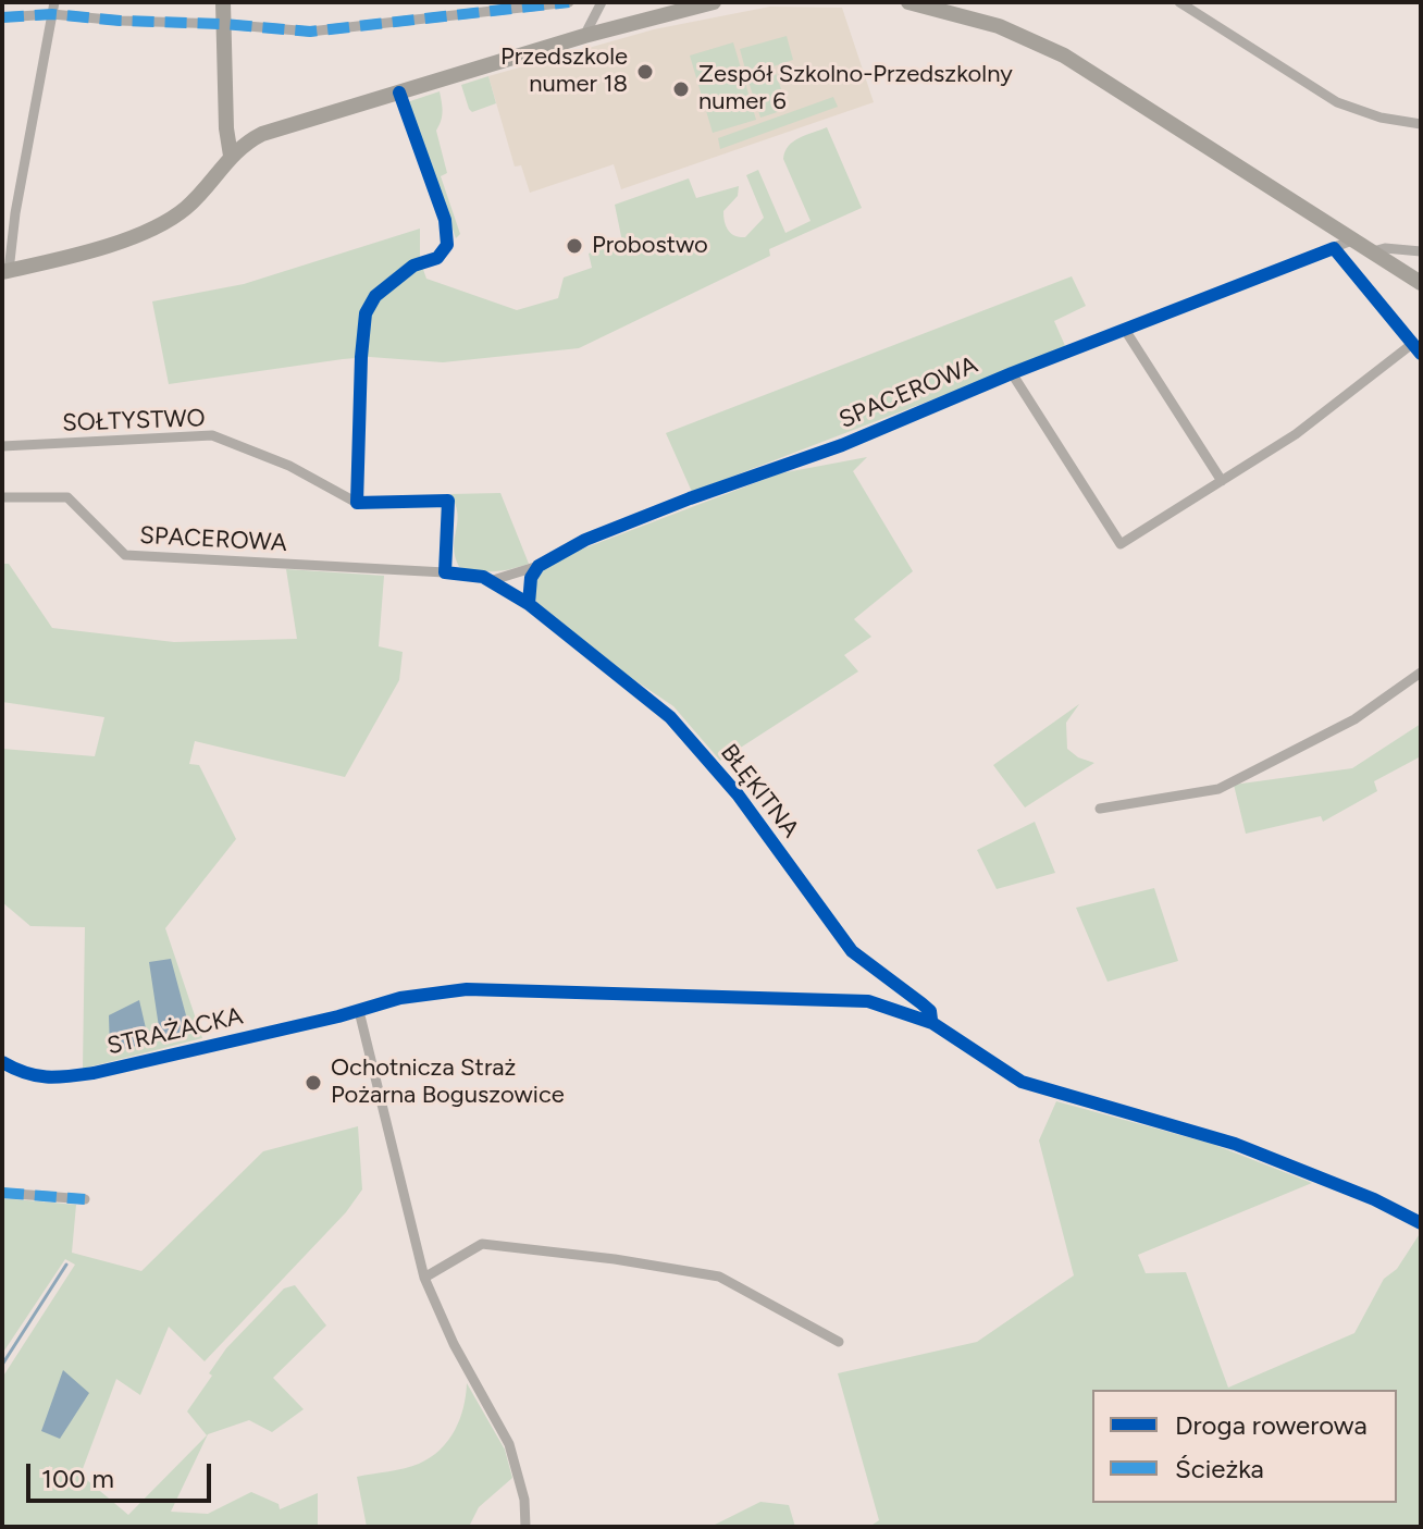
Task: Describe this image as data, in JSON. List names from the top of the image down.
{
  "streets": {
    "street": [
      "SPACEROWA",
      "SOŁTYSTWO",
      "BŁĘKITNA",
      "STRAŻACKA"
    ]
  },
  "crossings": [
    ["SPACEROWA", "SOŁTYSTWO"],
    ["SPACEROWA", "BŁĘKITNA"],
    ["BŁĘKITNA", "STRAŻACKA"]
  ],
  "places": [
    "Przedszkole numer 18",
    "Zespół Szkolno-Przedszkolny numer 6",
    "Probostwo",
    "Ochotnicza Straż Pożarna Boguszowice"
  ],
  "legend": ["Droga rowerowa", "Ścieżka"],
  "scale_bar": "100 m"
}
